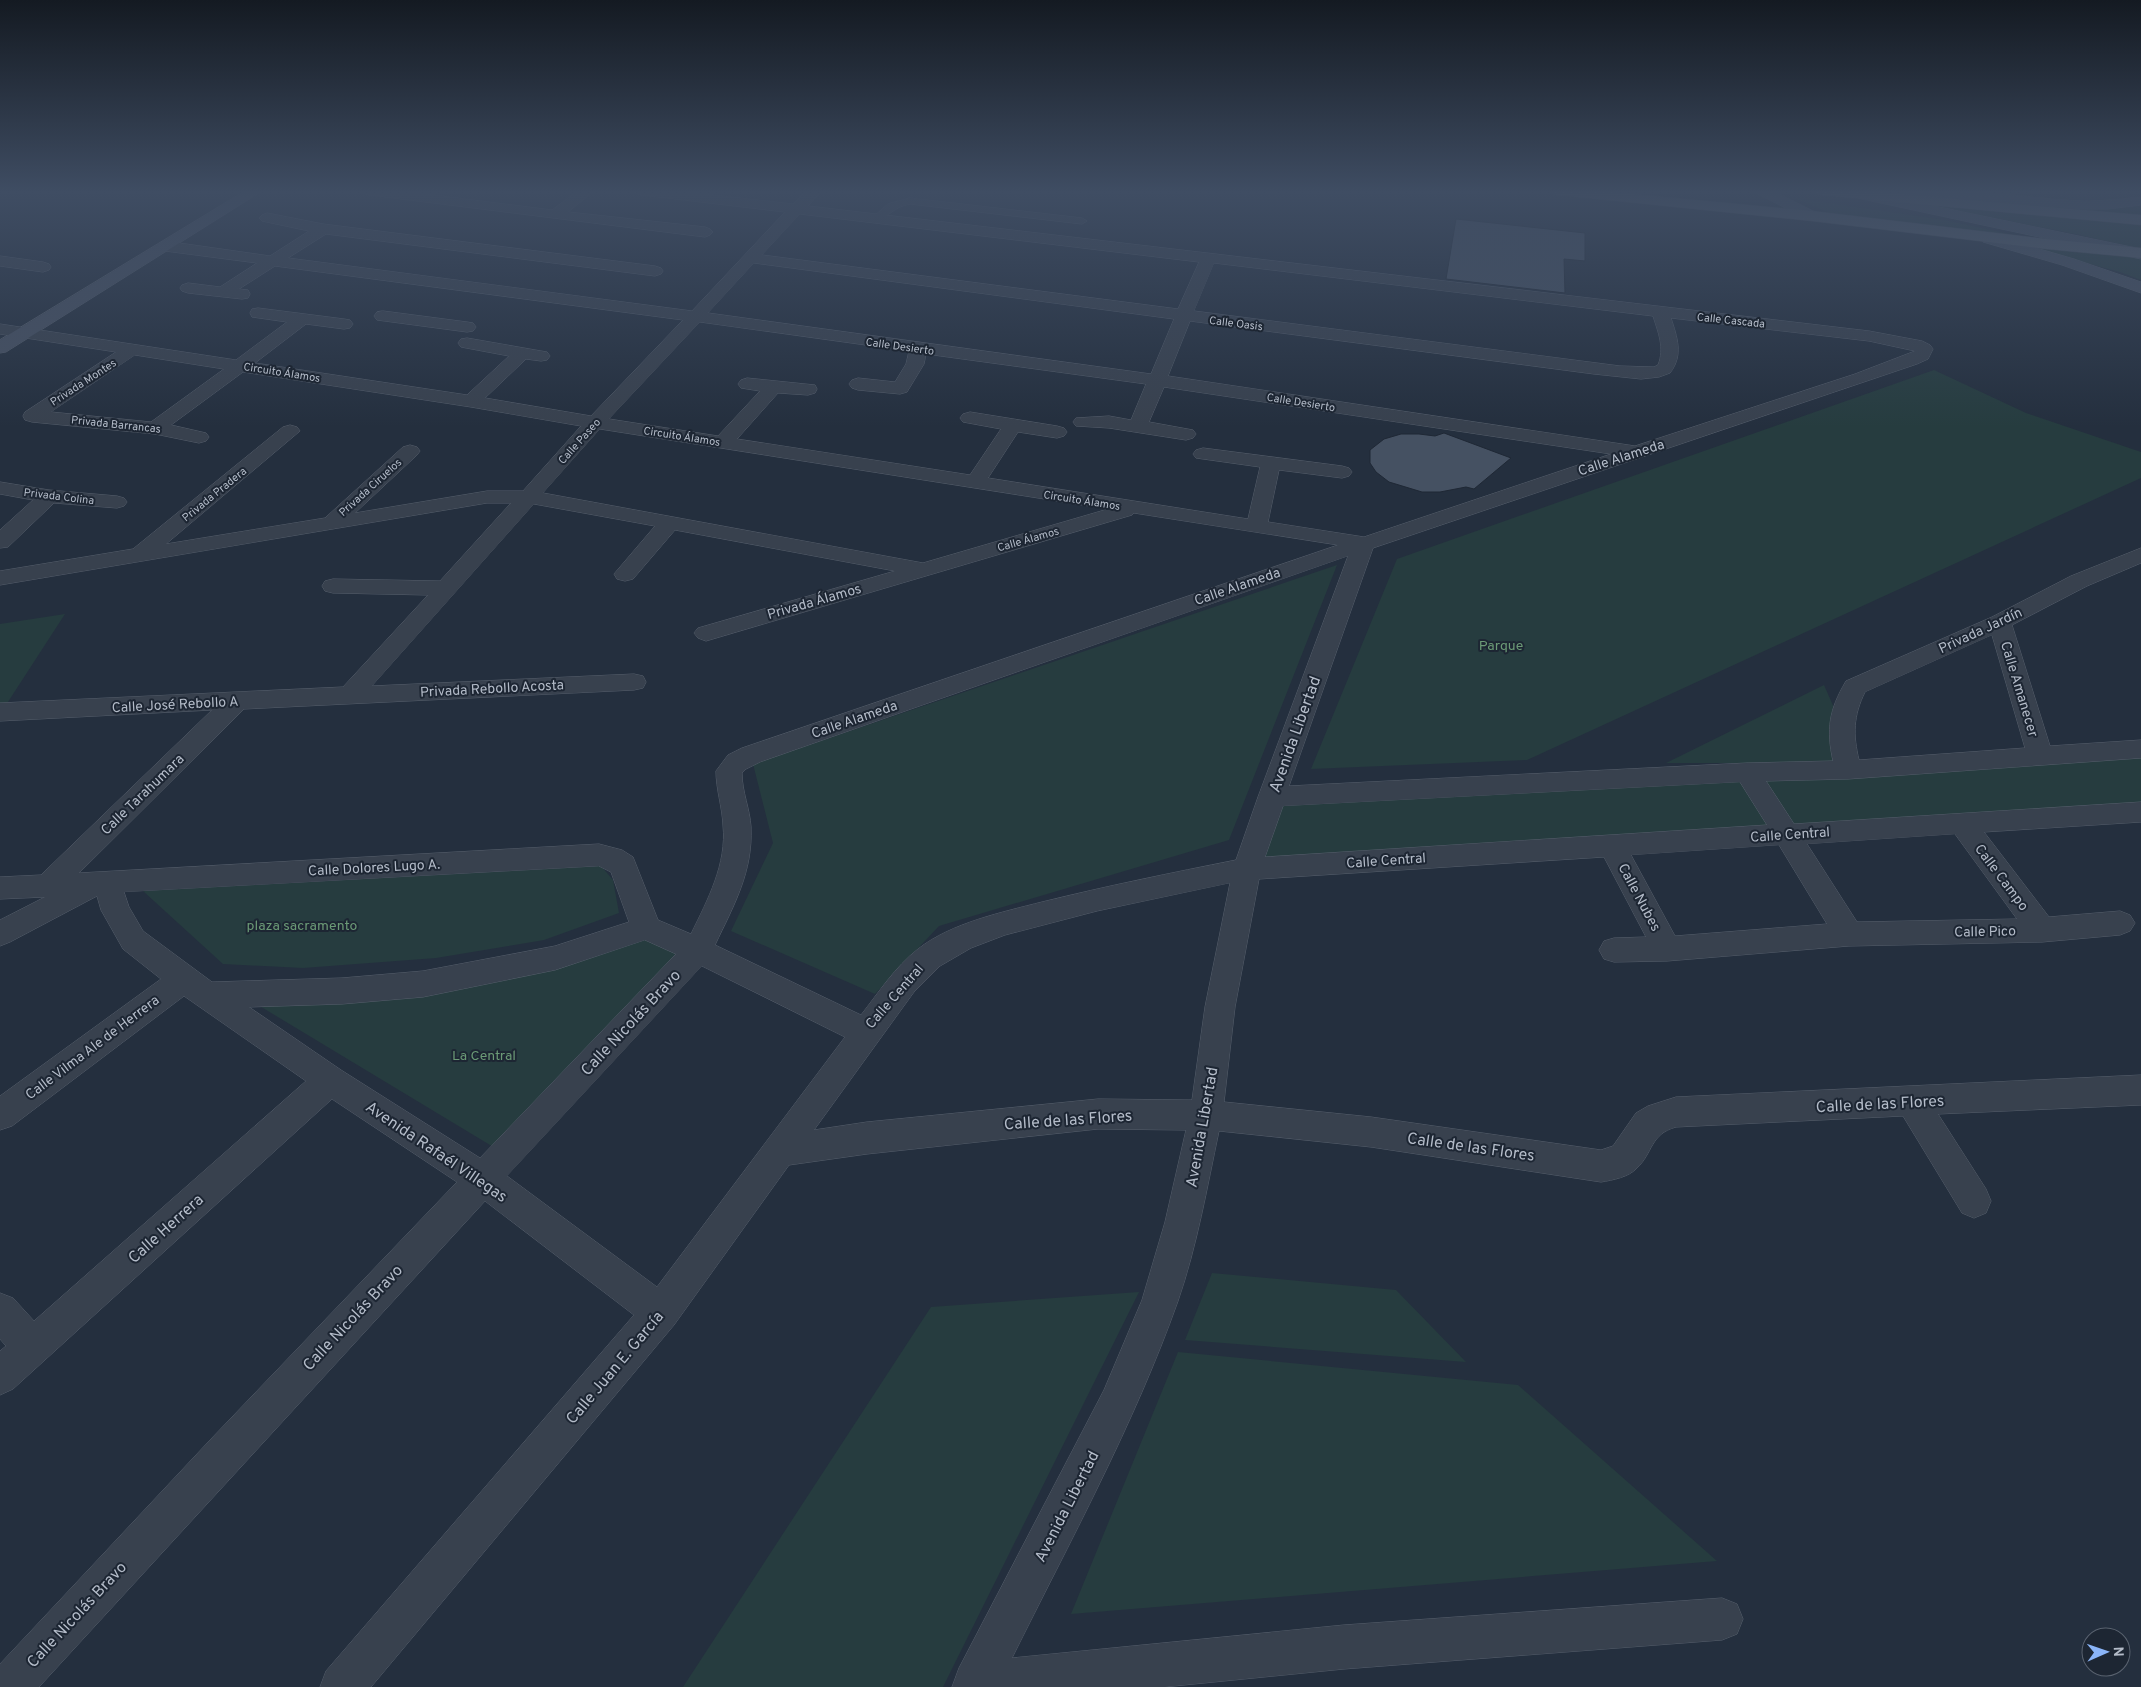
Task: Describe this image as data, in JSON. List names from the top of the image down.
{
  "streets": {
    "street": [
      "Calle Cascada",
      "Calle Oasis",
      "Calle Desierto",
      "Circuito Álamos",
      "Privada Montes",
      "Privada Barrancas",
      "Calle Paseo",
      "Calle Alameda",
      "Privada Ciruelos",
      "Privada Pradera",
      "Privada Colina",
      "Calle Álamos",
      "Privada Álamos",
      "Privada Jardín",
      "Privada Rebollo Acosta",
      "Calle Amanecer",
      "Calle José Rebollo A",
      "Avenida Libertad",
      "Calle Tarahumara",
      "Calle Central",
      "Calle Dolores Lugo A.",
      "Calle Campo",
      "Calle Nubes",
      "Calle Pico",
      "Calle Nicolás Bravo",
      "Calle Vilma Ale de Herrera",
      "Calle de las Flores",
      "Avenida Rafaél Villegas",
      "Calle Herrera",
      "Calle Juan E. García"
    ]
  },
  "crossings": [
    ["Calle Cascada", "Calle Oasis"],
    ["Calle Cascada", "Calle Alameda"],
    ["Calle Desierto", "Calle Paseo"],
    ["Calle Desierto", "Calle Alameda"],
    ["Circuito Álamos", "Privada Montes"],
    ["Circuito Álamos", "Calle Paseo"],
    ["Circuito Álamos", "Calle Alameda"],
    ["Circuito Álamos", "Calle Álamos"],
    ["Circuito Álamos", "Avenida Libertad"],
    ["Privada Montes", "Privada Barrancas"],
    ["Calle Paseo", "Privada Rebollo Acosta"],
    ["Calle Paseo", "Calle José Rebollo A"],
    ["Calle Alameda", "Avenida Libertad"],
    ["Calle Alameda", "Calle Central"],
    ["Calle Alameda", "Calle Nicolás Bravo"],
    ["Calle Álamos", "Privada Álamos"],
    ["Privada Jardín", "Calle Amanecer"],
    ["Privada Rebollo Acosta", "Calle José Rebollo A"],
    ["Calle José Rebollo A", "Calle Tarahumara"],
    ["Avenida Libertad", "Calle Central"],
    ["Avenida Libertad", "Calle de las Flores"],
    ["Calle Tarahumara", "Calle Dolores Lugo A."],
    ["Calle Central", "Calle Campo"],
    ["Calle Central", "Calle Nubes"],
    ["Calle Central", "Calle Nicolás Bravo"],
    ["Calle Central", "Calle Juan E. García"],
    ["Calle Dolores Lugo A.", "Avenida Rafaél Villegas"],
    ["Calle Campo", "Calle Pico"],
    ["Calle Nubes", "Calle Pico"],
    ["Calle Nicolás Bravo", "Avenida Rafaél Villegas"],
    ["Calle Vilma Ale de Herrera", "Avenida Rafaél Villegas"],
    ["Calle de las Flores", "Calle Juan E. García"],
    ["Avenida Rafaél Villegas", "Calle Herrera"],
    ["Avenida Rafaél Villegas", "Calle Juan E. García"]
  ],
  "parks": ["Parque", "plaza sacramento", "La Central"],
  "north": "right"
}
